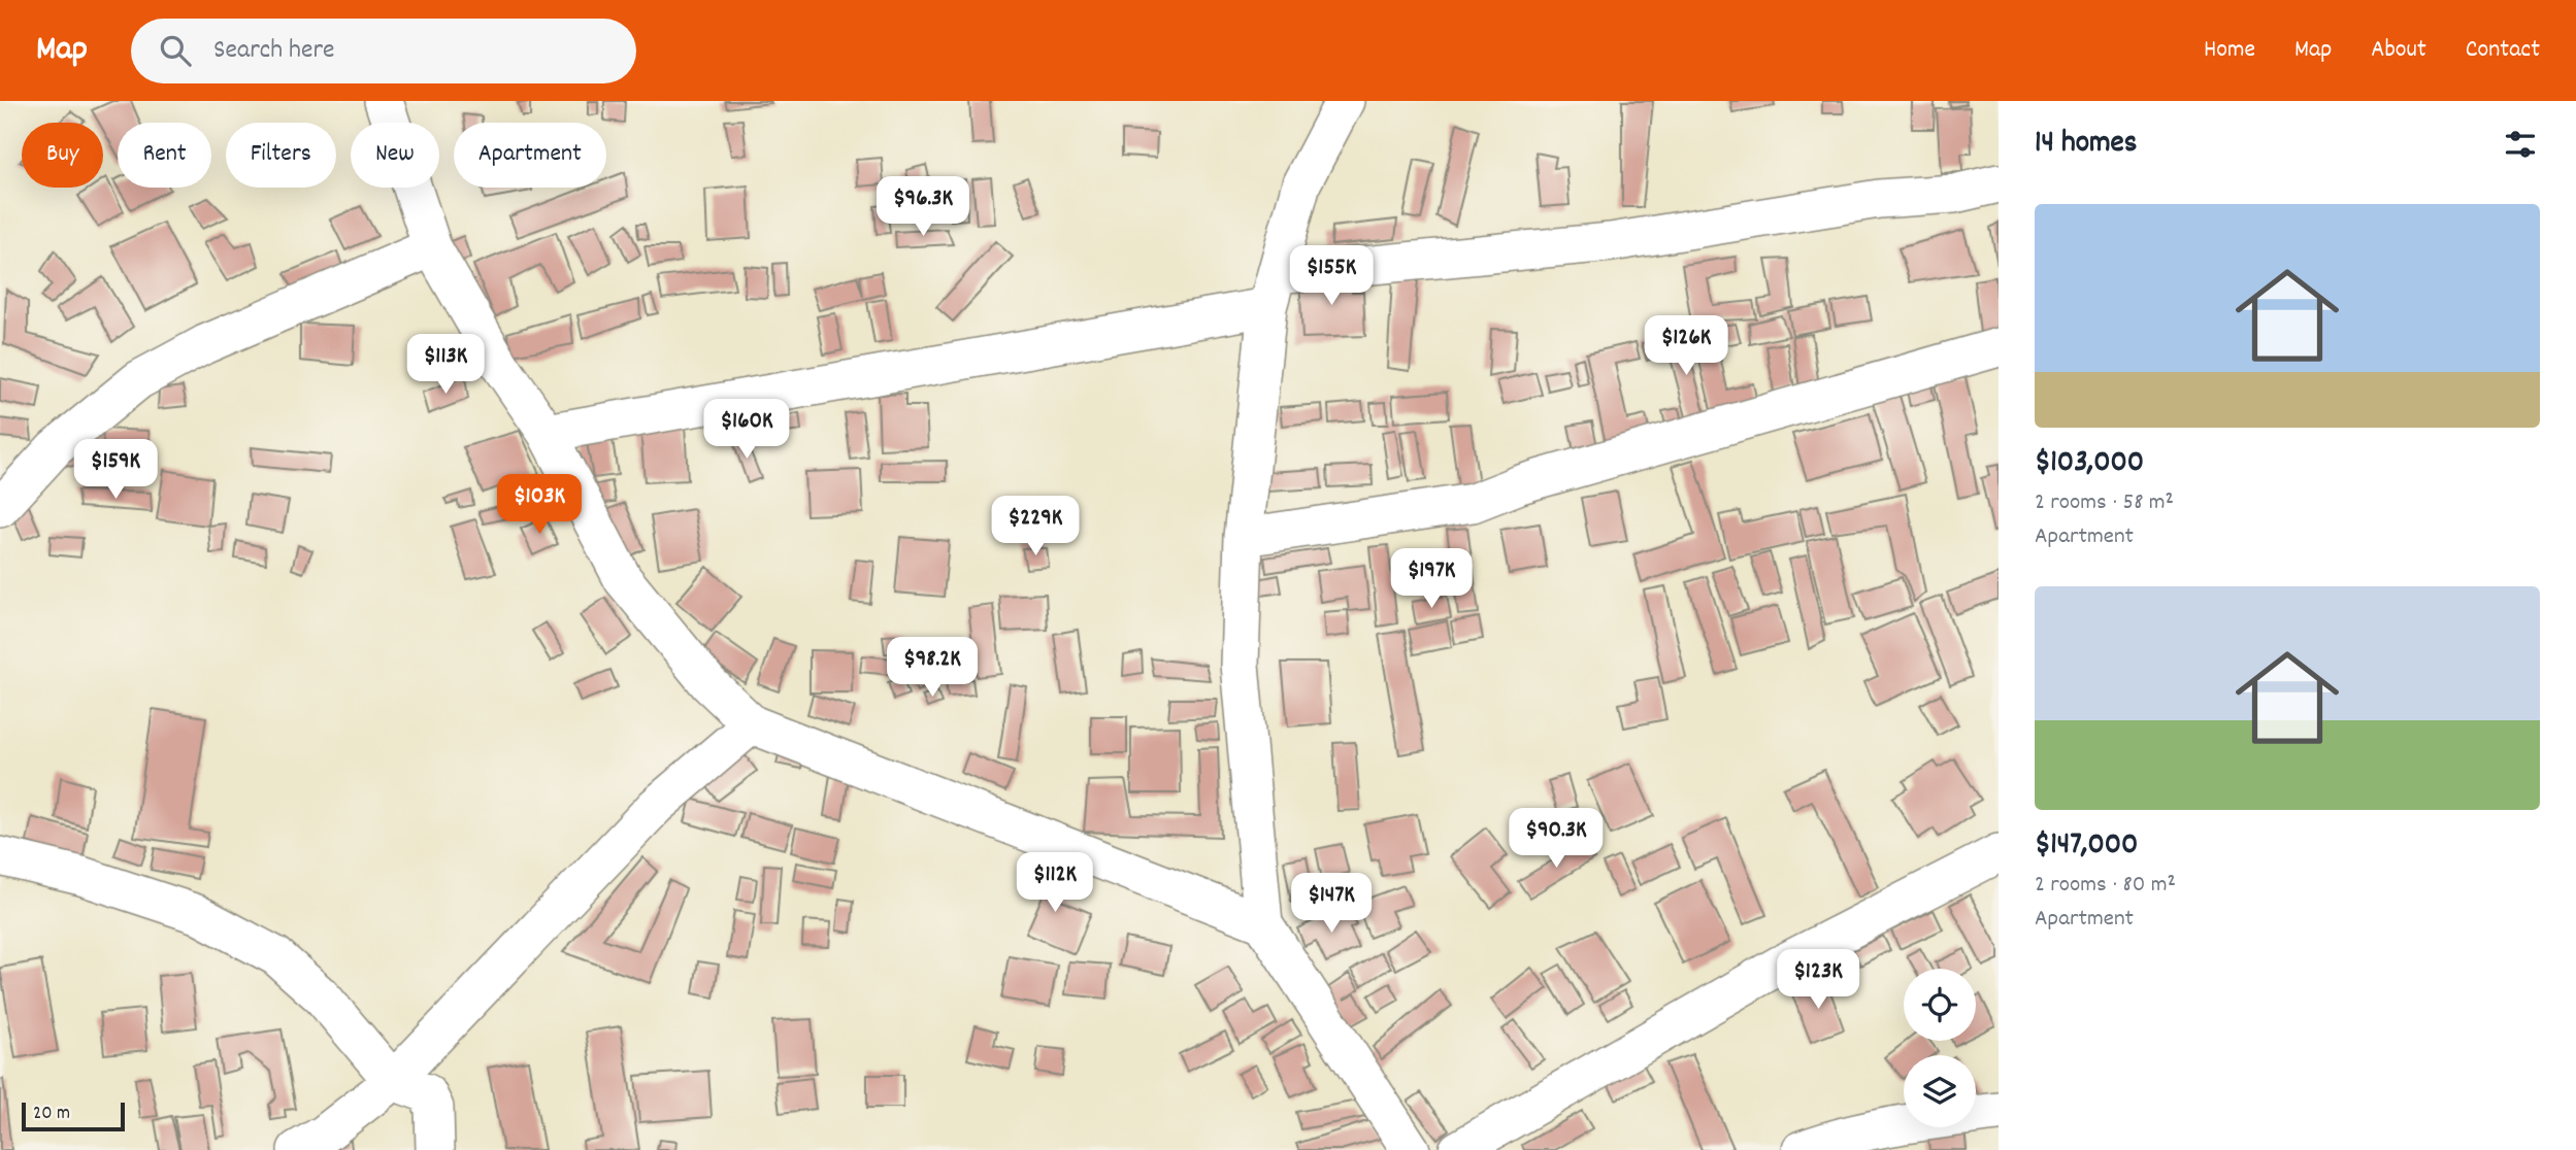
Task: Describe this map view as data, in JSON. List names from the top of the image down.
{
  "scale_bar": "20 m",
  "page": {
    "header": "Map",
    "search": "Search here",
    "nav": [
      "Home",
      "Map",
      "About",
      "Contact"
    ],
    "heading": "14 homes",
    "chip": [
      "Buy",
      "Rent",
      "Filters",
      "New",
      "Apartment"
    ],
    "price": [
      "$96.3K",
      "$155K",
      "$126K",
      "$113K",
      "$160K",
      "$159K",
      "$103K",
      "$229K",
      "$197K",
      "$98.2K",
      "$90.3K",
      "$112K",
      "$147K",
      "$123K"
    ],
    "list": [
      {
        "name": "$103,000",
        "note": "2 rooms · 58 m² · Apartment"
      },
      {
        "name": "$147,000",
        "note": "2 rooms · 80 m² · Apartment"
      }
    ],
    "scale": "20 m"
  }
}
